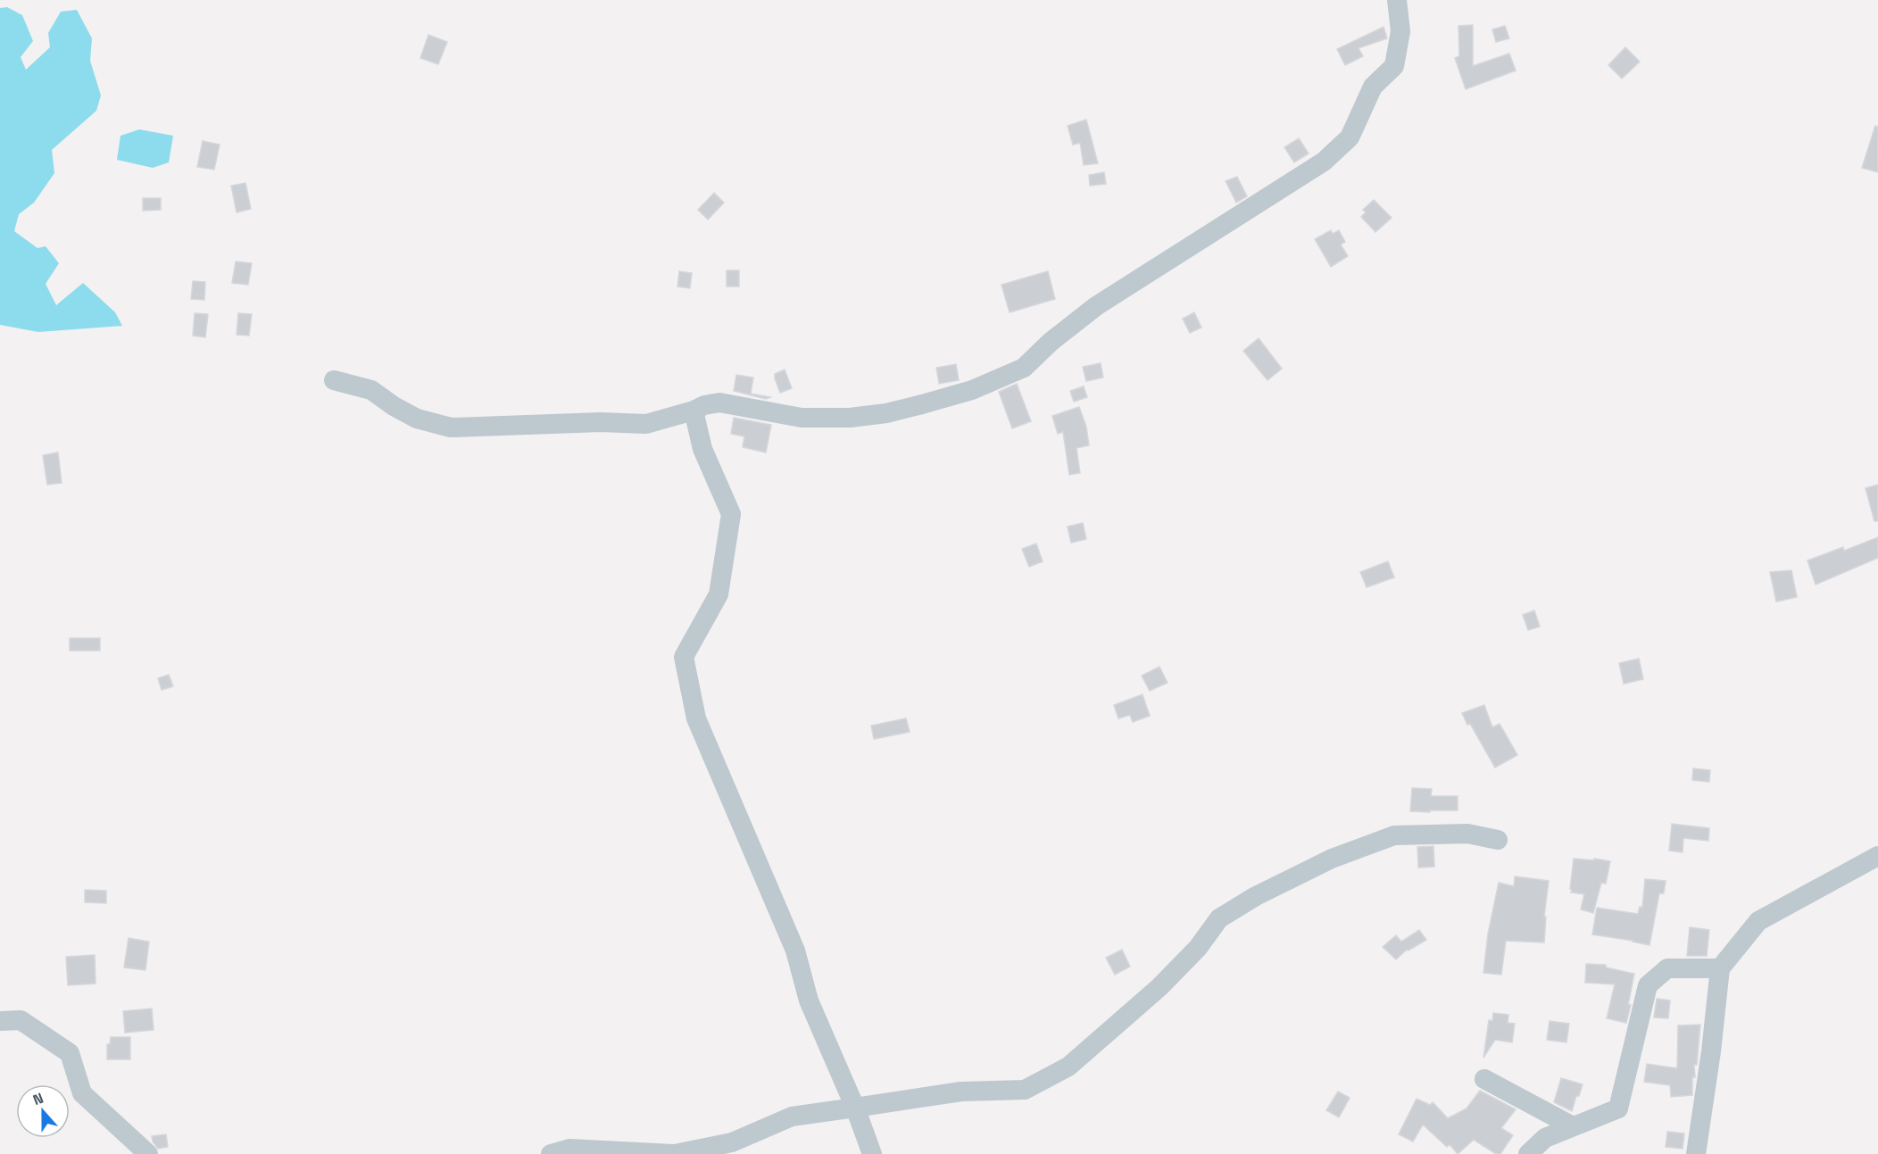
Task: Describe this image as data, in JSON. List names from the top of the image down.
{
  "north": "top"
}
